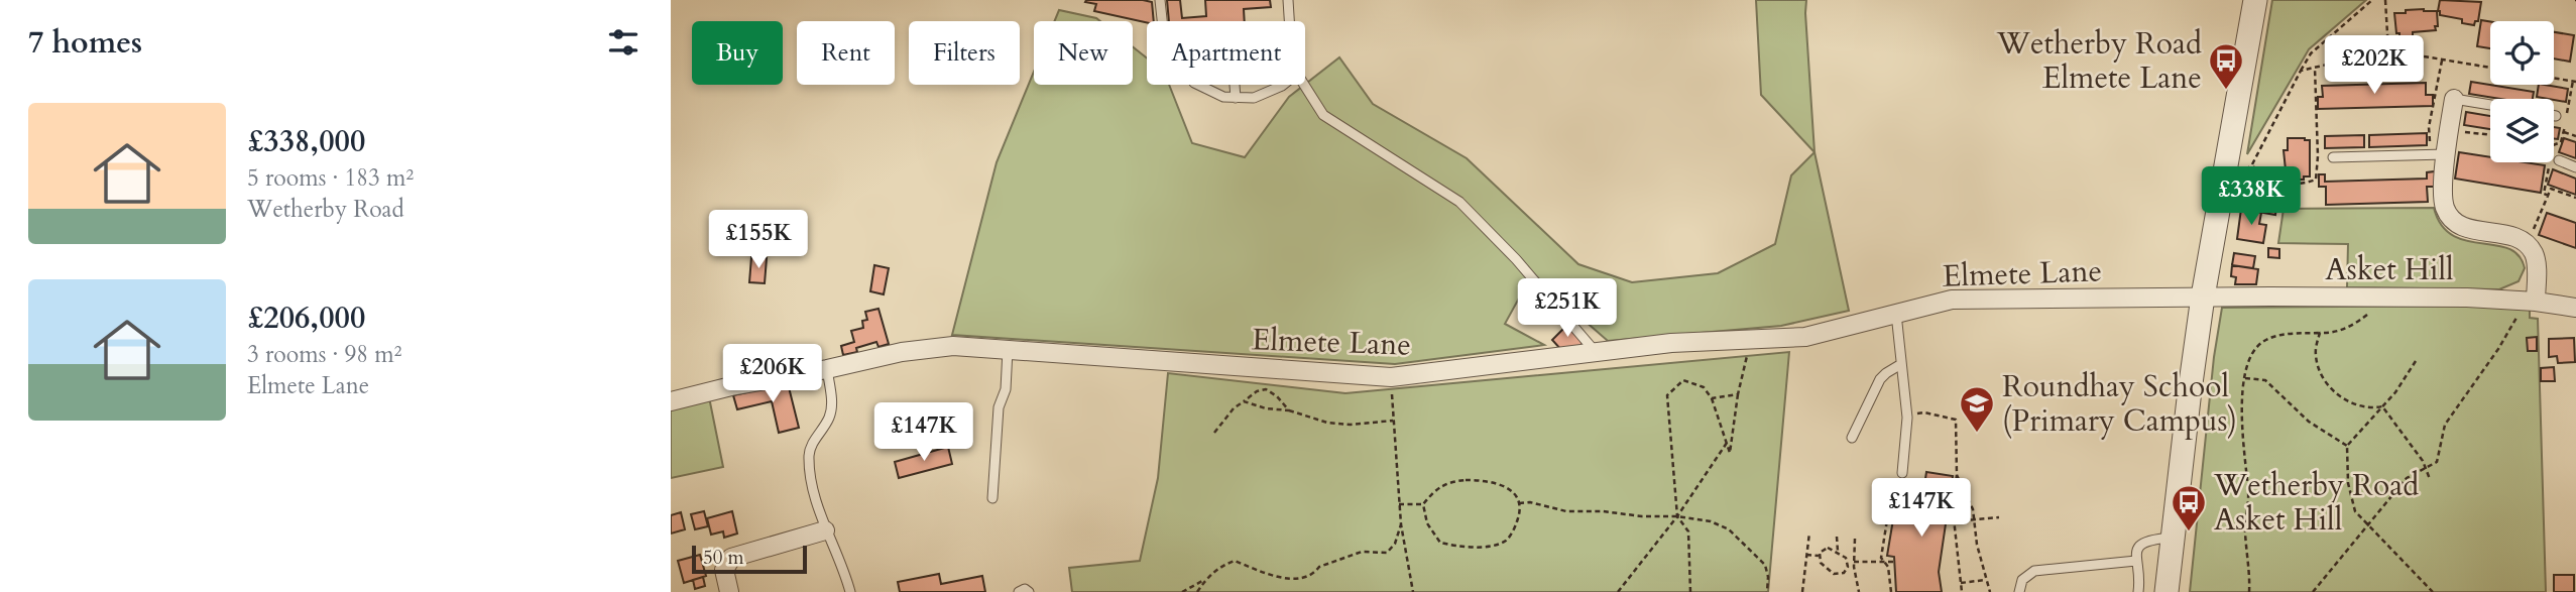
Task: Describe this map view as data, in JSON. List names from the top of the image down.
{
  "streets": {
    "street": ["Asket Hill", "Elmete Lane"]
  },
  "crossings": [
    ["Asket Hill", "Elmete Lane"]
  ],
  "places": {
    "bus stop": ["Wetherby Road Elmete Lane", "Wetherby Road Asket Hill"],
    "school or university": ["Roundhay School (Primary Campus)"]
  },
  "scale_bar": "50 m",
  "page": {
    "heading": "7 homes",
    "chip": [
      "Buy",
      "Rent",
      "Filters",
      "New",
      "Apartment"
    ],
    "price": [
      "£202K",
      "£338K",
      "£155K",
      "£251K",
      "£206K",
      "£147K",
      "£147K"
    ],
    "list": [
      {
        "name": "£338,000",
        "note": "5 rooms · 183 m² · Wetherby Road"
      },
      {
        "name": "£206,000",
        "note": "3 rooms · 98 m² · Elmete Lane"
      }
    ],
    "scale": "50 m"
  }
}
